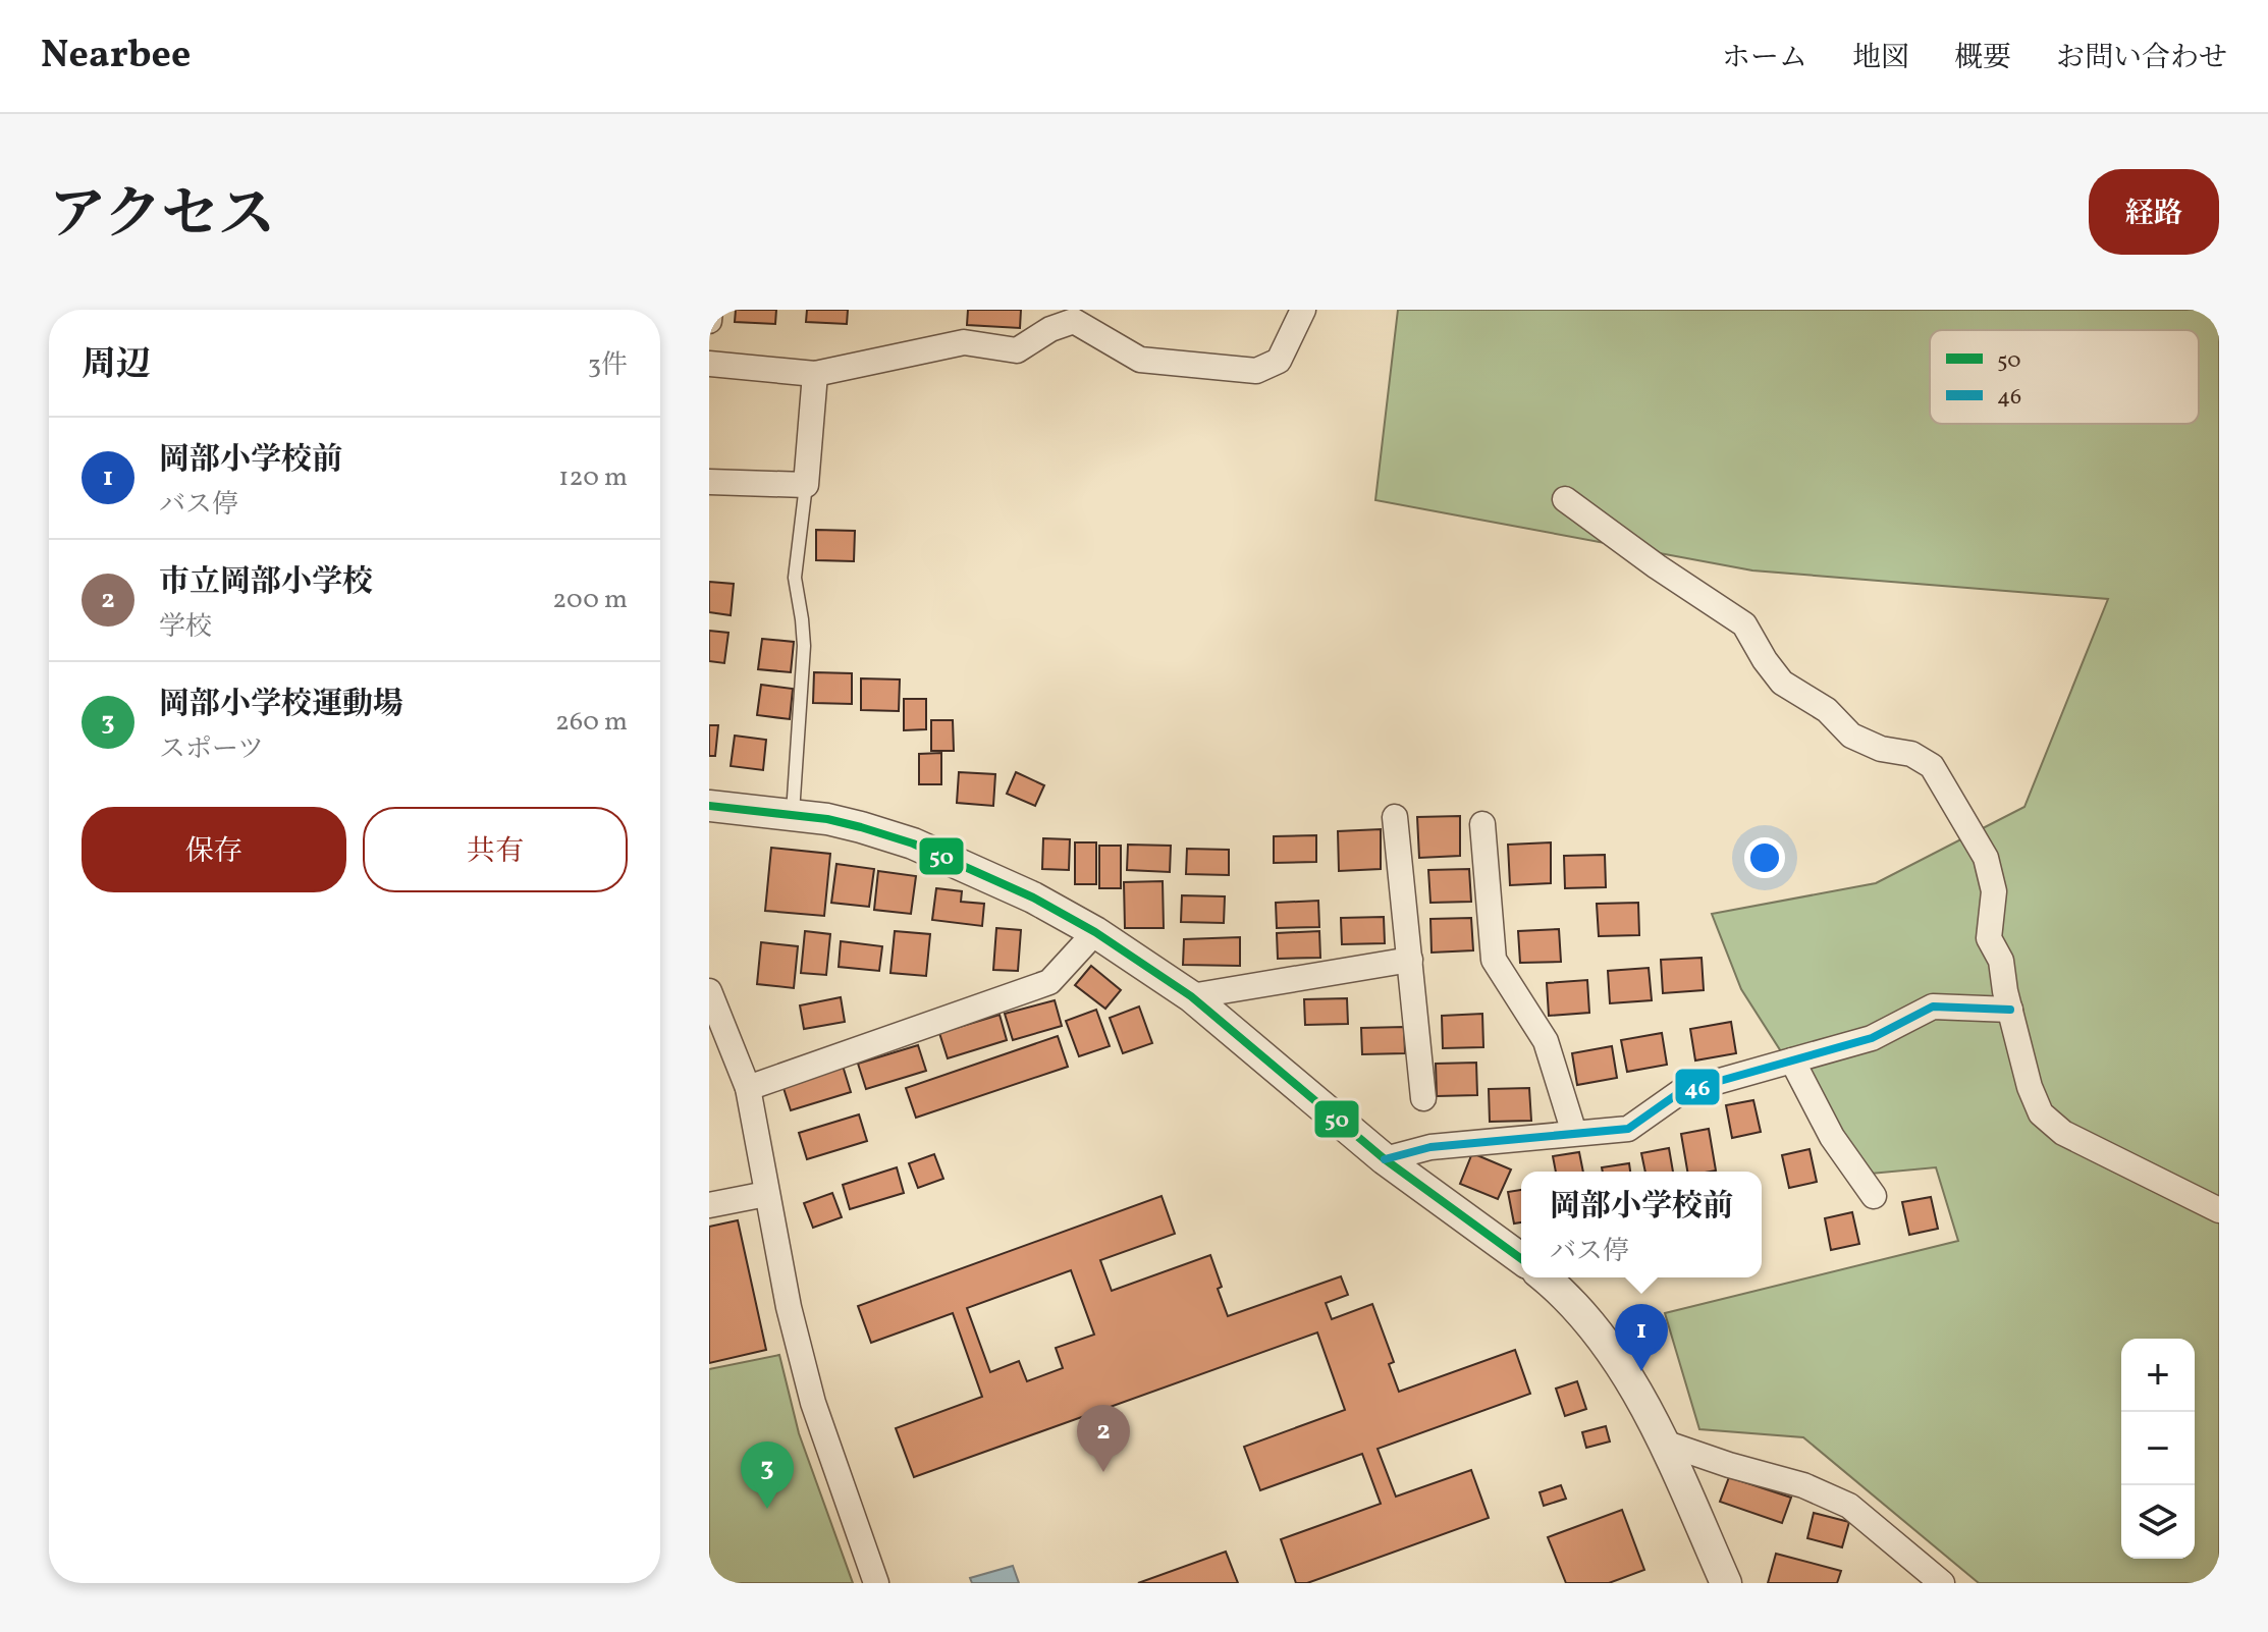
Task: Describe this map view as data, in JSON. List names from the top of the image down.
{
  "lines": ["transit line 50", "transit line 46"],
  "legend": ["50", "46"],
  "page": {
    "header": "Nearbee",
    "nav": [
      "ホーム",
      "地図",
      "概要",
      "お問い合わせ"
    ],
    "title": "アクセス",
    "buttons": [
      "経路",
      ["保存", "共有"]
    ],
    "heading": ["周辺", "3件"],
    "list": [
      {
        "mark": "1",
        "name": "岡部小学校前",
        "note": "バス停",
        "value": "120 m"
      },
      {
        "mark": "2",
        "name": "市立岡部小学校",
        "note": "学校",
        "value": "200 m"
      },
      {
        "mark": "3",
        "name": "岡部小学校運動場",
        "note": "スポーツ",
        "value": "260 m"
      }
    ],
    "popup": ["岡部小学校前", "バス停"],
    "pins": ["1", "2", "3"],
    "map_buttons": ["+", "−"]
  }
}
